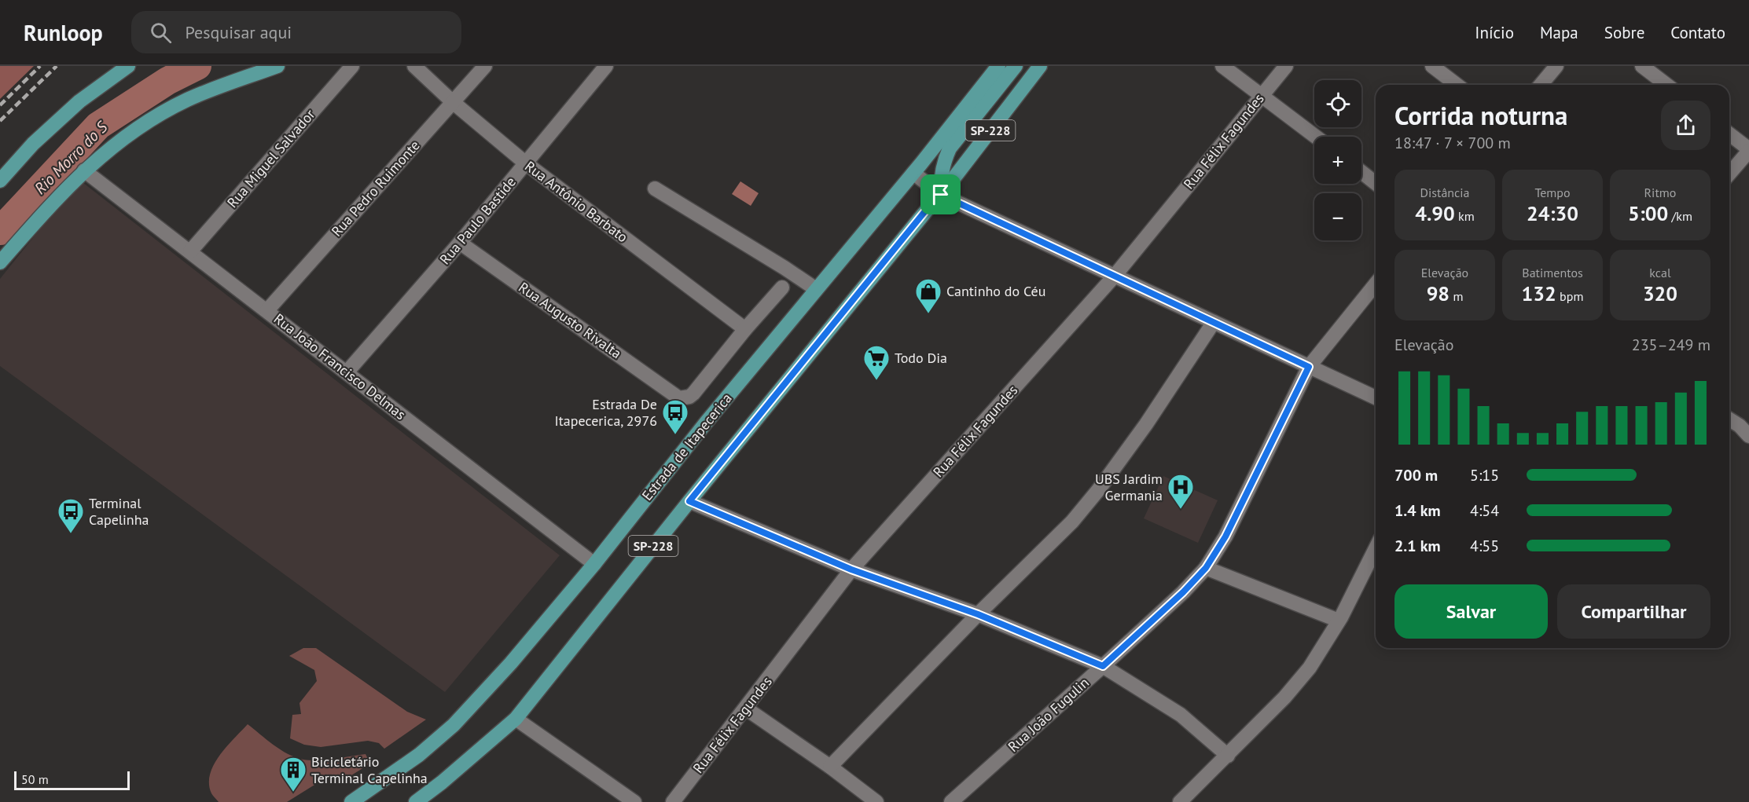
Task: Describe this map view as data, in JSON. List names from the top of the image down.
{
  "streets": {
    "main road": ["SP-228", "Estrada de Itapecerica"],
    "street": [
      "Rua Félix Fagundes",
      "Rua Miguel Salvador",
      "Rua Pedro Ruimonte",
      "Rua Antônio Barbato",
      "Rua Paulo Bastide",
      "Rua Augusto Rivalta",
      "Rua João Francisco Delmas",
      "Rua João Fugulin"
    ]
  },
  "crossings": [
    ["Rua Miguel Salvador", "Rua João Francisco Delmas"],
    ["Rua Pedro Ruimonte", "Rua Antônio Barbato"],
    ["Rua Pedro Ruimonte", "Rua João Francisco Delmas"],
    ["Rua Antônio Barbato", "Rua Paulo Bastide"],
    ["Rua Antônio Barbato", "Rua Augusto Rivalta"],
    ["Rua Paulo Bastide", "Rua Augusto Rivalta"],
    ["Rua Paulo Bastide", "Rua João Francisco Delmas"],
    ["Rua João Francisco Delmas", "Estrada de Itapecerica"]
  ],
  "water": ["Rio Morro do S"],
  "places": {
    "shop": ["Cantinho do Céu"],
    "supermarket": ["Todo Dia"],
    "bus stop": ["Estrada De Itapecerica, 2976", "Terminal Capelinha"],
    "hospital": ["UBS Jardim Germania"],
    "building": ["Bicicletário Terminal Capelinha"]
  },
  "scale_bar": "50 m",
  "page": {
    "header": "Runloop",
    "search": "Pesquisar aqui",
    "nav": [
      "Início",
      "Mapa",
      "Sobre",
      "Contato"
    ],
    "map_buttons": ["+", "−"],
    "heading": ["Corrida noturna", "18:47 · 7 × 700 m"],
    "stats": [
      ["Distância", "4.90 km"],
      ["Tempo", "24:30"],
      ["Ritmo", "5:00 /km"],
      ["Elevação", "98 m"],
      ["Batimentos", "132 bpm"],
      ["kcal", "320"]
    ],
    "chart": ["Elevação", "235–249 m"],
    "list": [
      {
        "name": "700 m",
        "note": "5:15"
      },
      {
        "name": "1.4 km",
        "note": "4:54"
      },
      {
        "name": "2.1 km",
        "note": "4:55"
      }
    ],
    "buttons": ["Salvar", "Compartilhar"],
    "scale": "50 m"
  }
}
